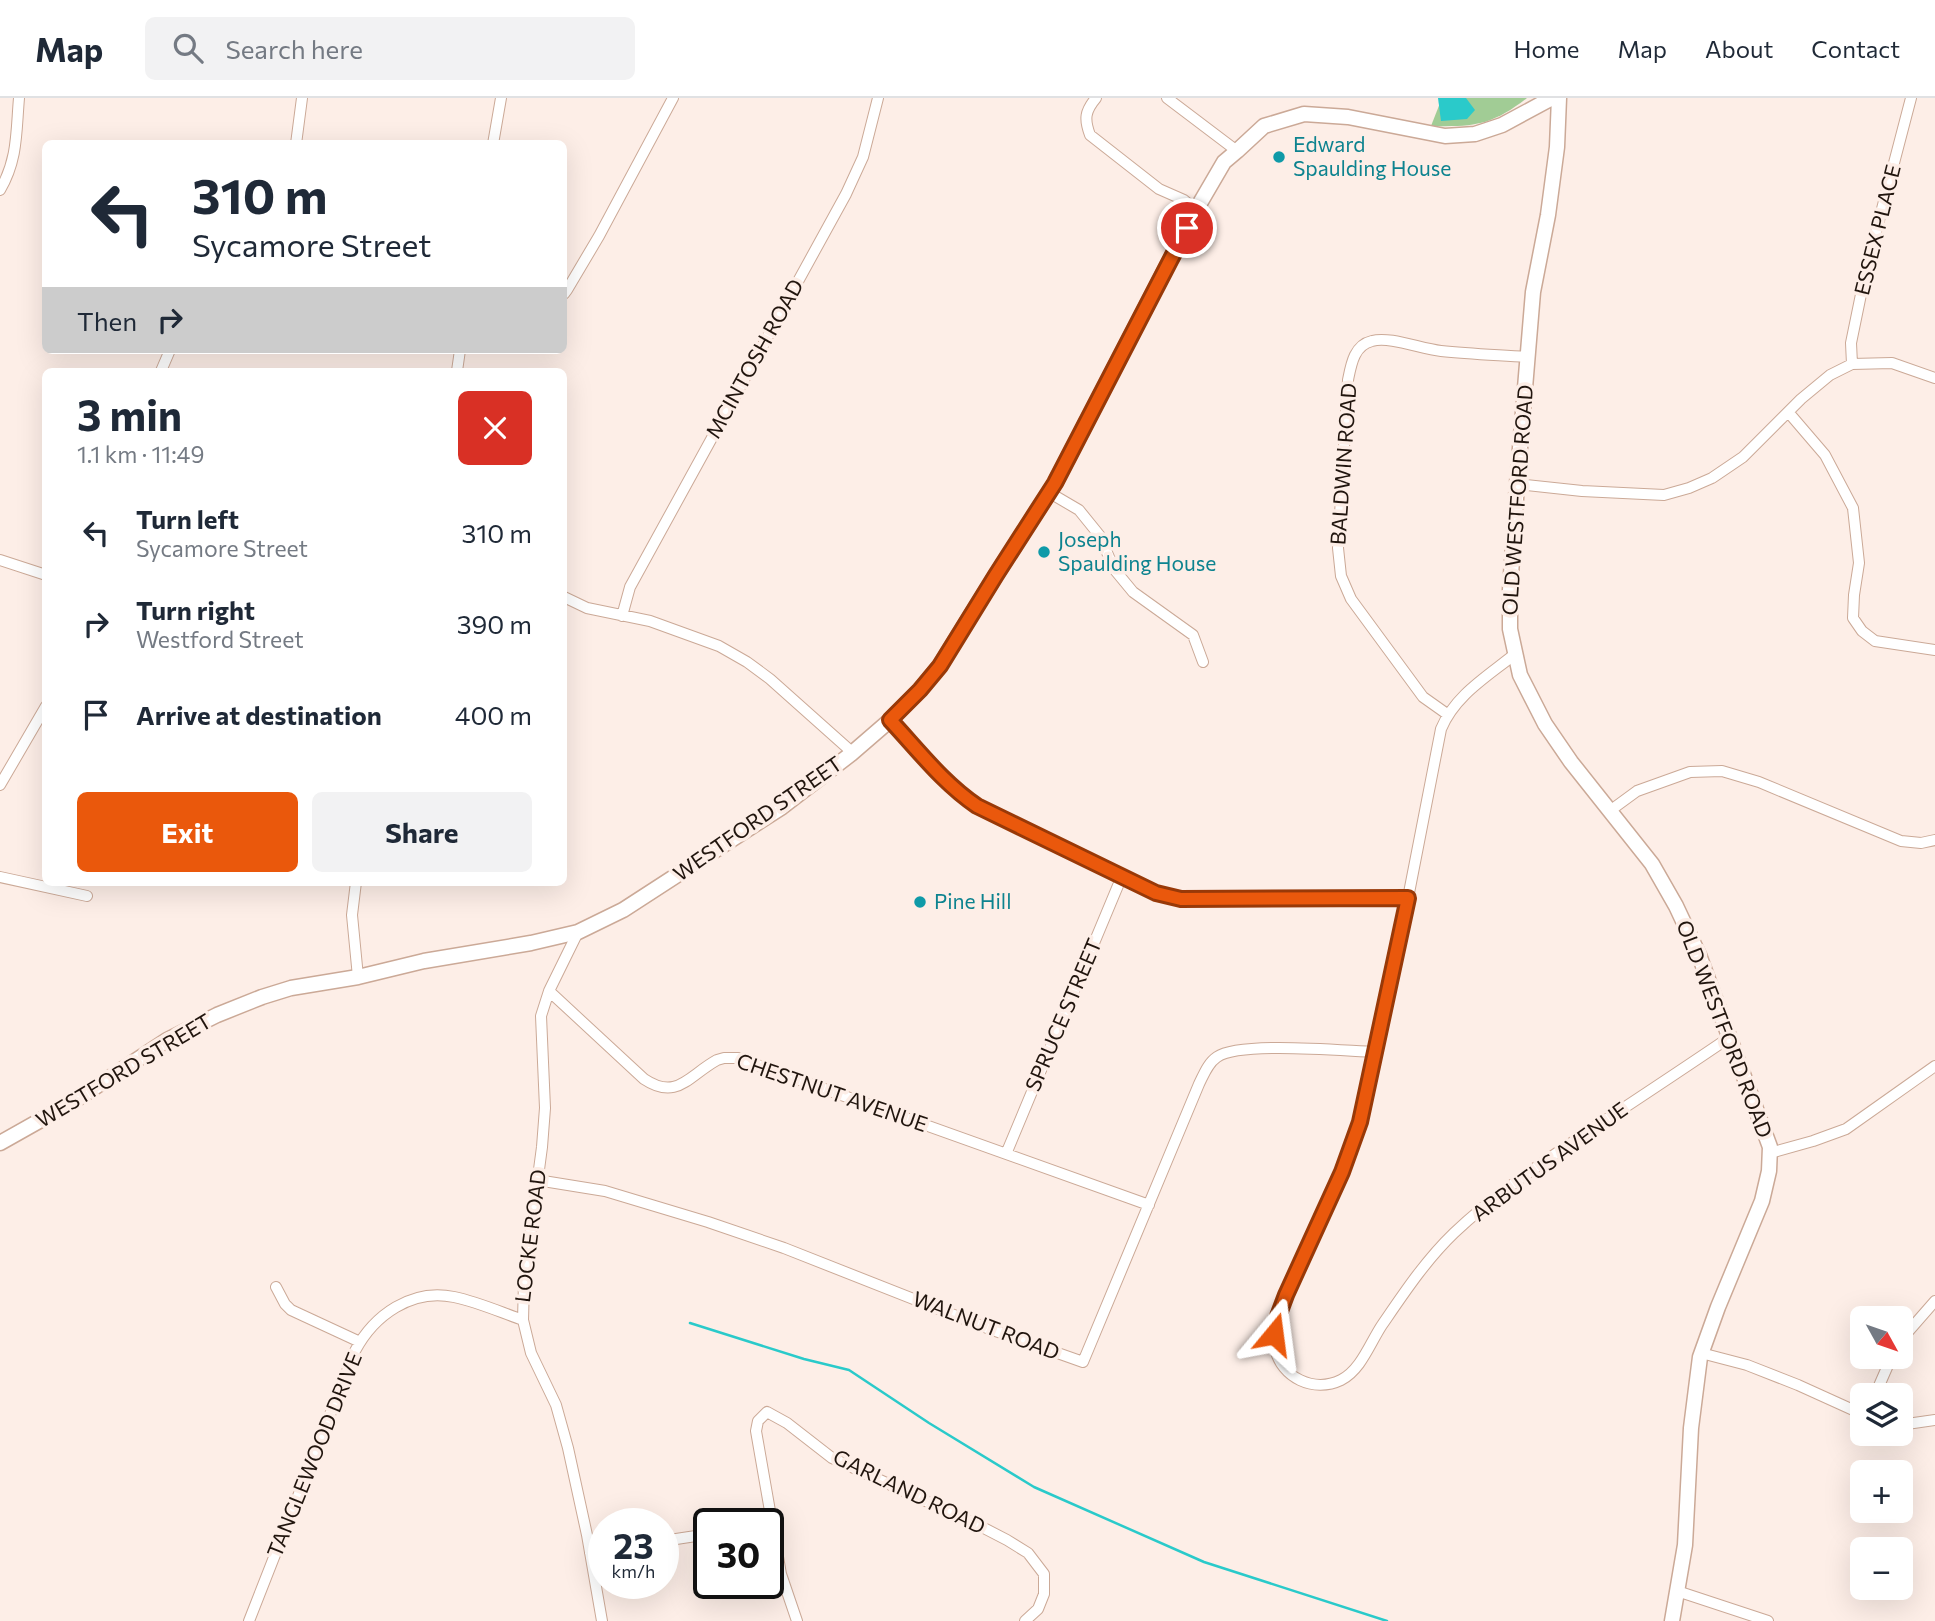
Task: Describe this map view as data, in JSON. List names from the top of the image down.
{
  "streets": {
    "main road": ["OLD WESTFORD ROAD", "WESTFORD STREET"],
    "street": [
      "ESSEX PLACE",
      "MCINTOSH ROAD",
      "BALDWIN ROAD",
      "SPRUCE STREET",
      "CHESTNUT AVENUE",
      "ARBUTUS AVENUE",
      "LOCKE ROAD",
      "WALNUT ROAD",
      "TANGLEWOOD DRIVE",
      "GARLAND ROAD"
    ]
  },
  "crossings": [
    ["BALDWIN ROAD", "OLD WESTFORD ROAD"],
    ["BALDWIN ROAD", "ARBUTUS AVENUE"],
    ["OLD WESTFORD ROAD", "ARBUTUS AVENUE"],
    ["WESTFORD STREET", "LOCKE ROAD"],
    ["SPRUCE STREET", "CHESTNUT AVENUE"],
    ["CHESTNUT AVENUE", "LOCKE ROAD"],
    ["CHESTNUT AVENUE", "WALNUT ROAD"],
    ["ARBUTUS AVENUE", "WALNUT ROAD"],
    ["LOCKE ROAD", "WALNUT ROAD"],
    ["LOCKE ROAD", "TANGLEWOOD DRIVE"]
  ],
  "places": ["Edward Spaulding House", "Joseph Spaulding House", "Pine Hill"],
  "north": "bottom right",
  "page": {
    "header": "Map",
    "search": "Search here",
    "nav": [
      "Home",
      "Map",
      "About",
      "Contact"
    ],
    "turn": ["310 m", "Sycamore Street"],
    "then": "Then",
    "heading": ["3 min", "1.1 km · 11:49"],
    "list": [
      {
        "name": "Turn left",
        "note": "Sycamore Street",
        "value": "310 m"
      },
      {
        "name": "Turn right",
        "note": "Westford Street",
        "value": "390 m"
      },
      {
        "name": "Arrive at destination",
        "value": "400 m"
      }
    ],
    "buttons": ["Exit", "Share"],
    "map_buttons": ["+", "−"],
    "speed": "23 km/h",
    "limit": "30"
  }
}
